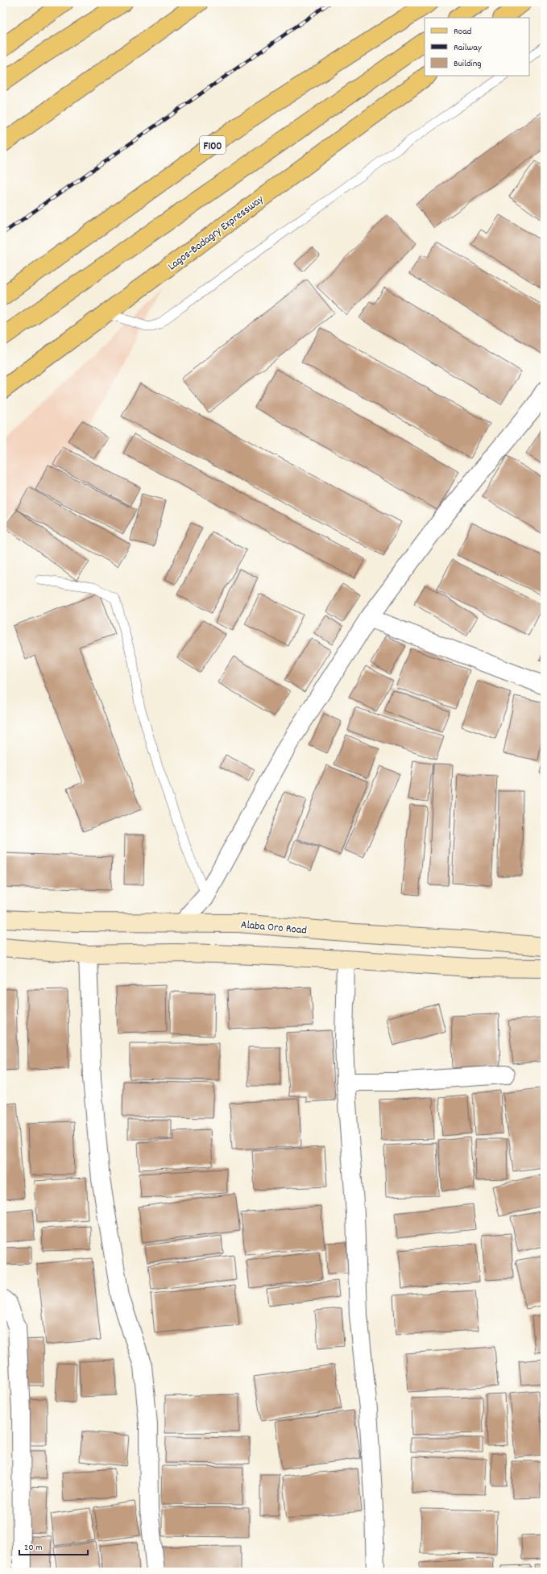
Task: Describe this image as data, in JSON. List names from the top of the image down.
{
  "streets": {
    "main road": ["F100", "Lagos-Badagry Expressway", "Alaba Oro Road"]
  },
  "legend": ["Road", "Railway", "Building"],
  "scale_bar": "20 m"
}
